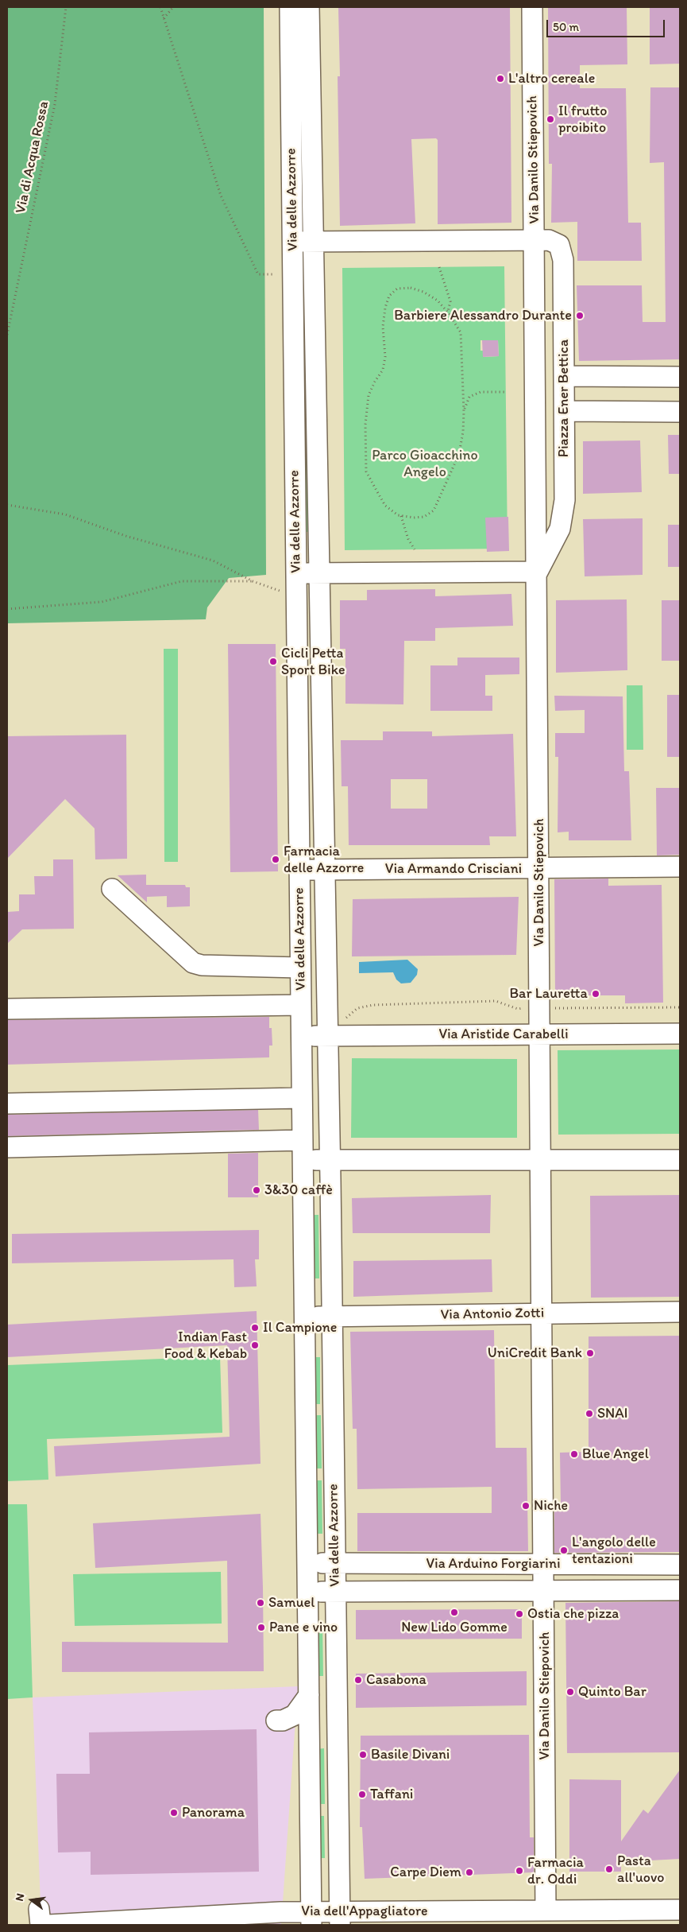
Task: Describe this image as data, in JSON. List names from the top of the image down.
{
  "streets": {
    "street": [
      "Via Danilo Stiepovich",
      "Via delle Azzorre",
      "Piazza Ener Bettica",
      "Via Armando Crisciani",
      "Via Aristide Carabelli",
      "Via Antonio Zotti",
      "Via Arduino Forgiarini",
      "Via dell'Appagliatore"
    ],
    "path": ["Via di Acqua Rossa"]
  },
  "crossings": [
    ["Via Danilo Stiepovich", "Piazza Ener Bettica"],
    ["Via Danilo Stiepovich", "Via Armando Crisciani"],
    ["Via Danilo Stiepovich", "Via Aristide Carabelli"],
    ["Via Danilo Stiepovich", "Via Antonio Zotti"],
    ["Via Danilo Stiepovich", "Via Arduino Forgiarini"],
    ["Via Danilo Stiepovich", "Via dell'Appagliatore"],
    ["Via delle Azzorre", "Piazza Ener Bettica"],
    ["Via delle Azzorre", "Via Armando Crisciani"],
    ["Via delle Azzorre", "Via Aristide Carabelli"],
    ["Via delle Azzorre", "Via Antonio Zotti"],
    ["Via delle Azzorre", "Via Arduino Forgiarini"],
    ["Via delle Azzorre", "Via dell'Appagliatore"]
  ],
  "parks": ["Parco Gioacchino Angelo"],
  "places": [
    "L'altro cereale",
    "Il frutto proibito",
    "Barbiere Alessandro Durante",
    "Cicli Petta Sport Bike",
    "Farmacia delle Azzorre",
    "Bar Lauretta",
    "3&30 caffè",
    "Il Campione",
    "Indian Fast Food & Kebab",
    "UniCredit Bank",
    "SNAI",
    "Blue Angel",
    "Niche",
    "L'angolo delle tentazioni",
    "Samuel",
    "New Lido Gomme",
    "Ostia che pizza",
    "Pane e vino",
    "Casabona",
    "Quinto Bar",
    "Basile Divani",
    "Taffani",
    "Panorama",
    "Pasta all'uovo",
    "Farmacia dr. Oddi",
    "Carpe Diem"
  ],
  "scale_bar": "50 m",
  "north": "left"
}
